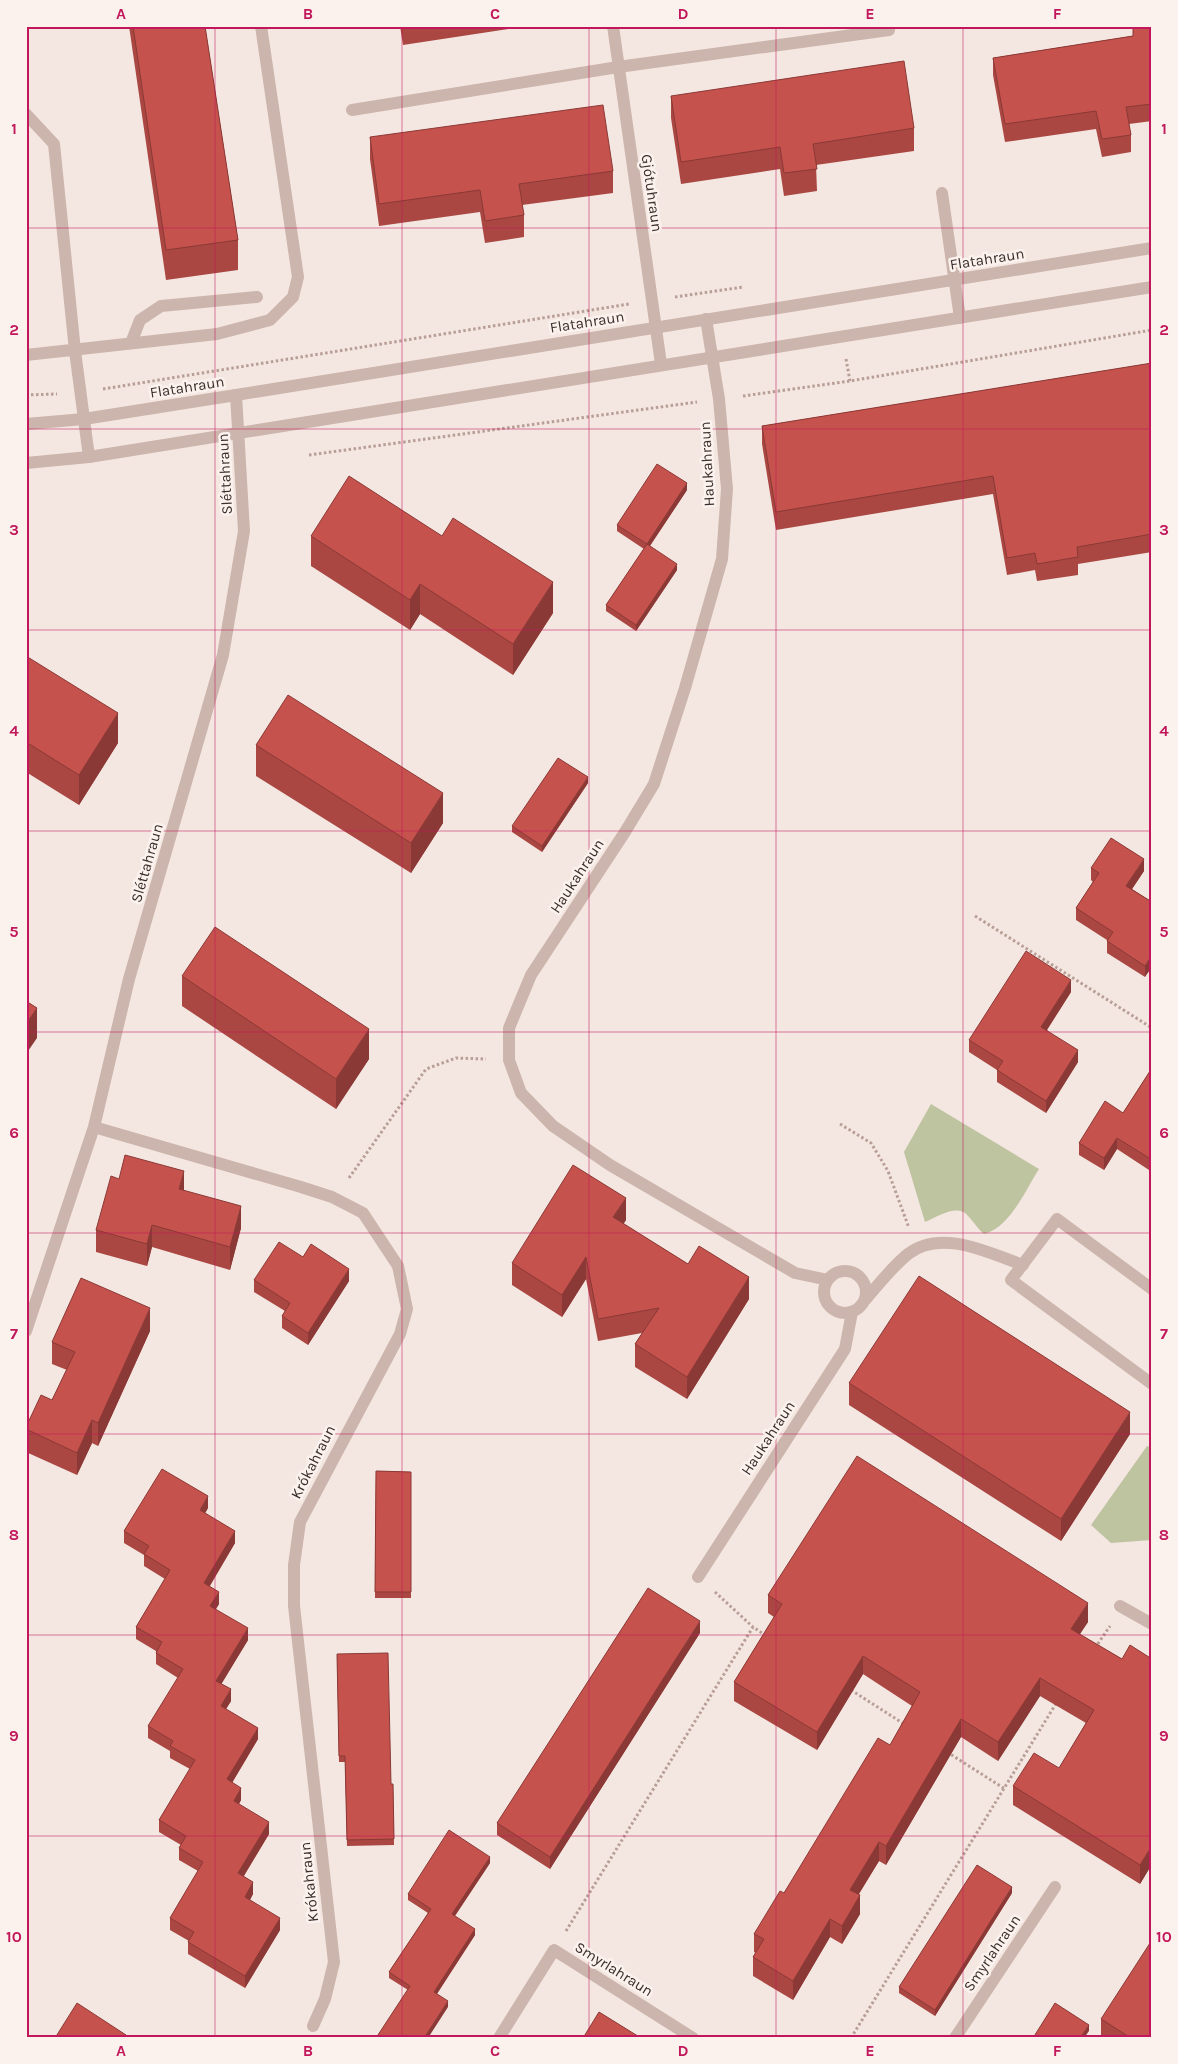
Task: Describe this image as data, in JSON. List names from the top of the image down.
{
  "streets": {
    "street": [
      "Gjótuhraun",
      "Flatahraun",
      "Haukahraun",
      "Sléttahraun",
      "Krókahraun",
      "Smyrlahraun"
    ]
  },
  "crossings": [
    ["Gjótuhraun", "Flatahraun"],
    ["Flatahraun", "Haukahraun"],
    ["Flatahraun", "Sléttahraun"],
    ["Sléttahraun", "Krókahraun"]
  ],
  "grid": {
    "columns": [
      "A",
      "B",
      "C",
      "D",
      "E",
      "F"
    ],
    "rows": [
      "1",
      "2",
      "3",
      "4",
      "5",
      "6",
      "7",
      "8",
      "9",
      "10"
    ]
  }
}
